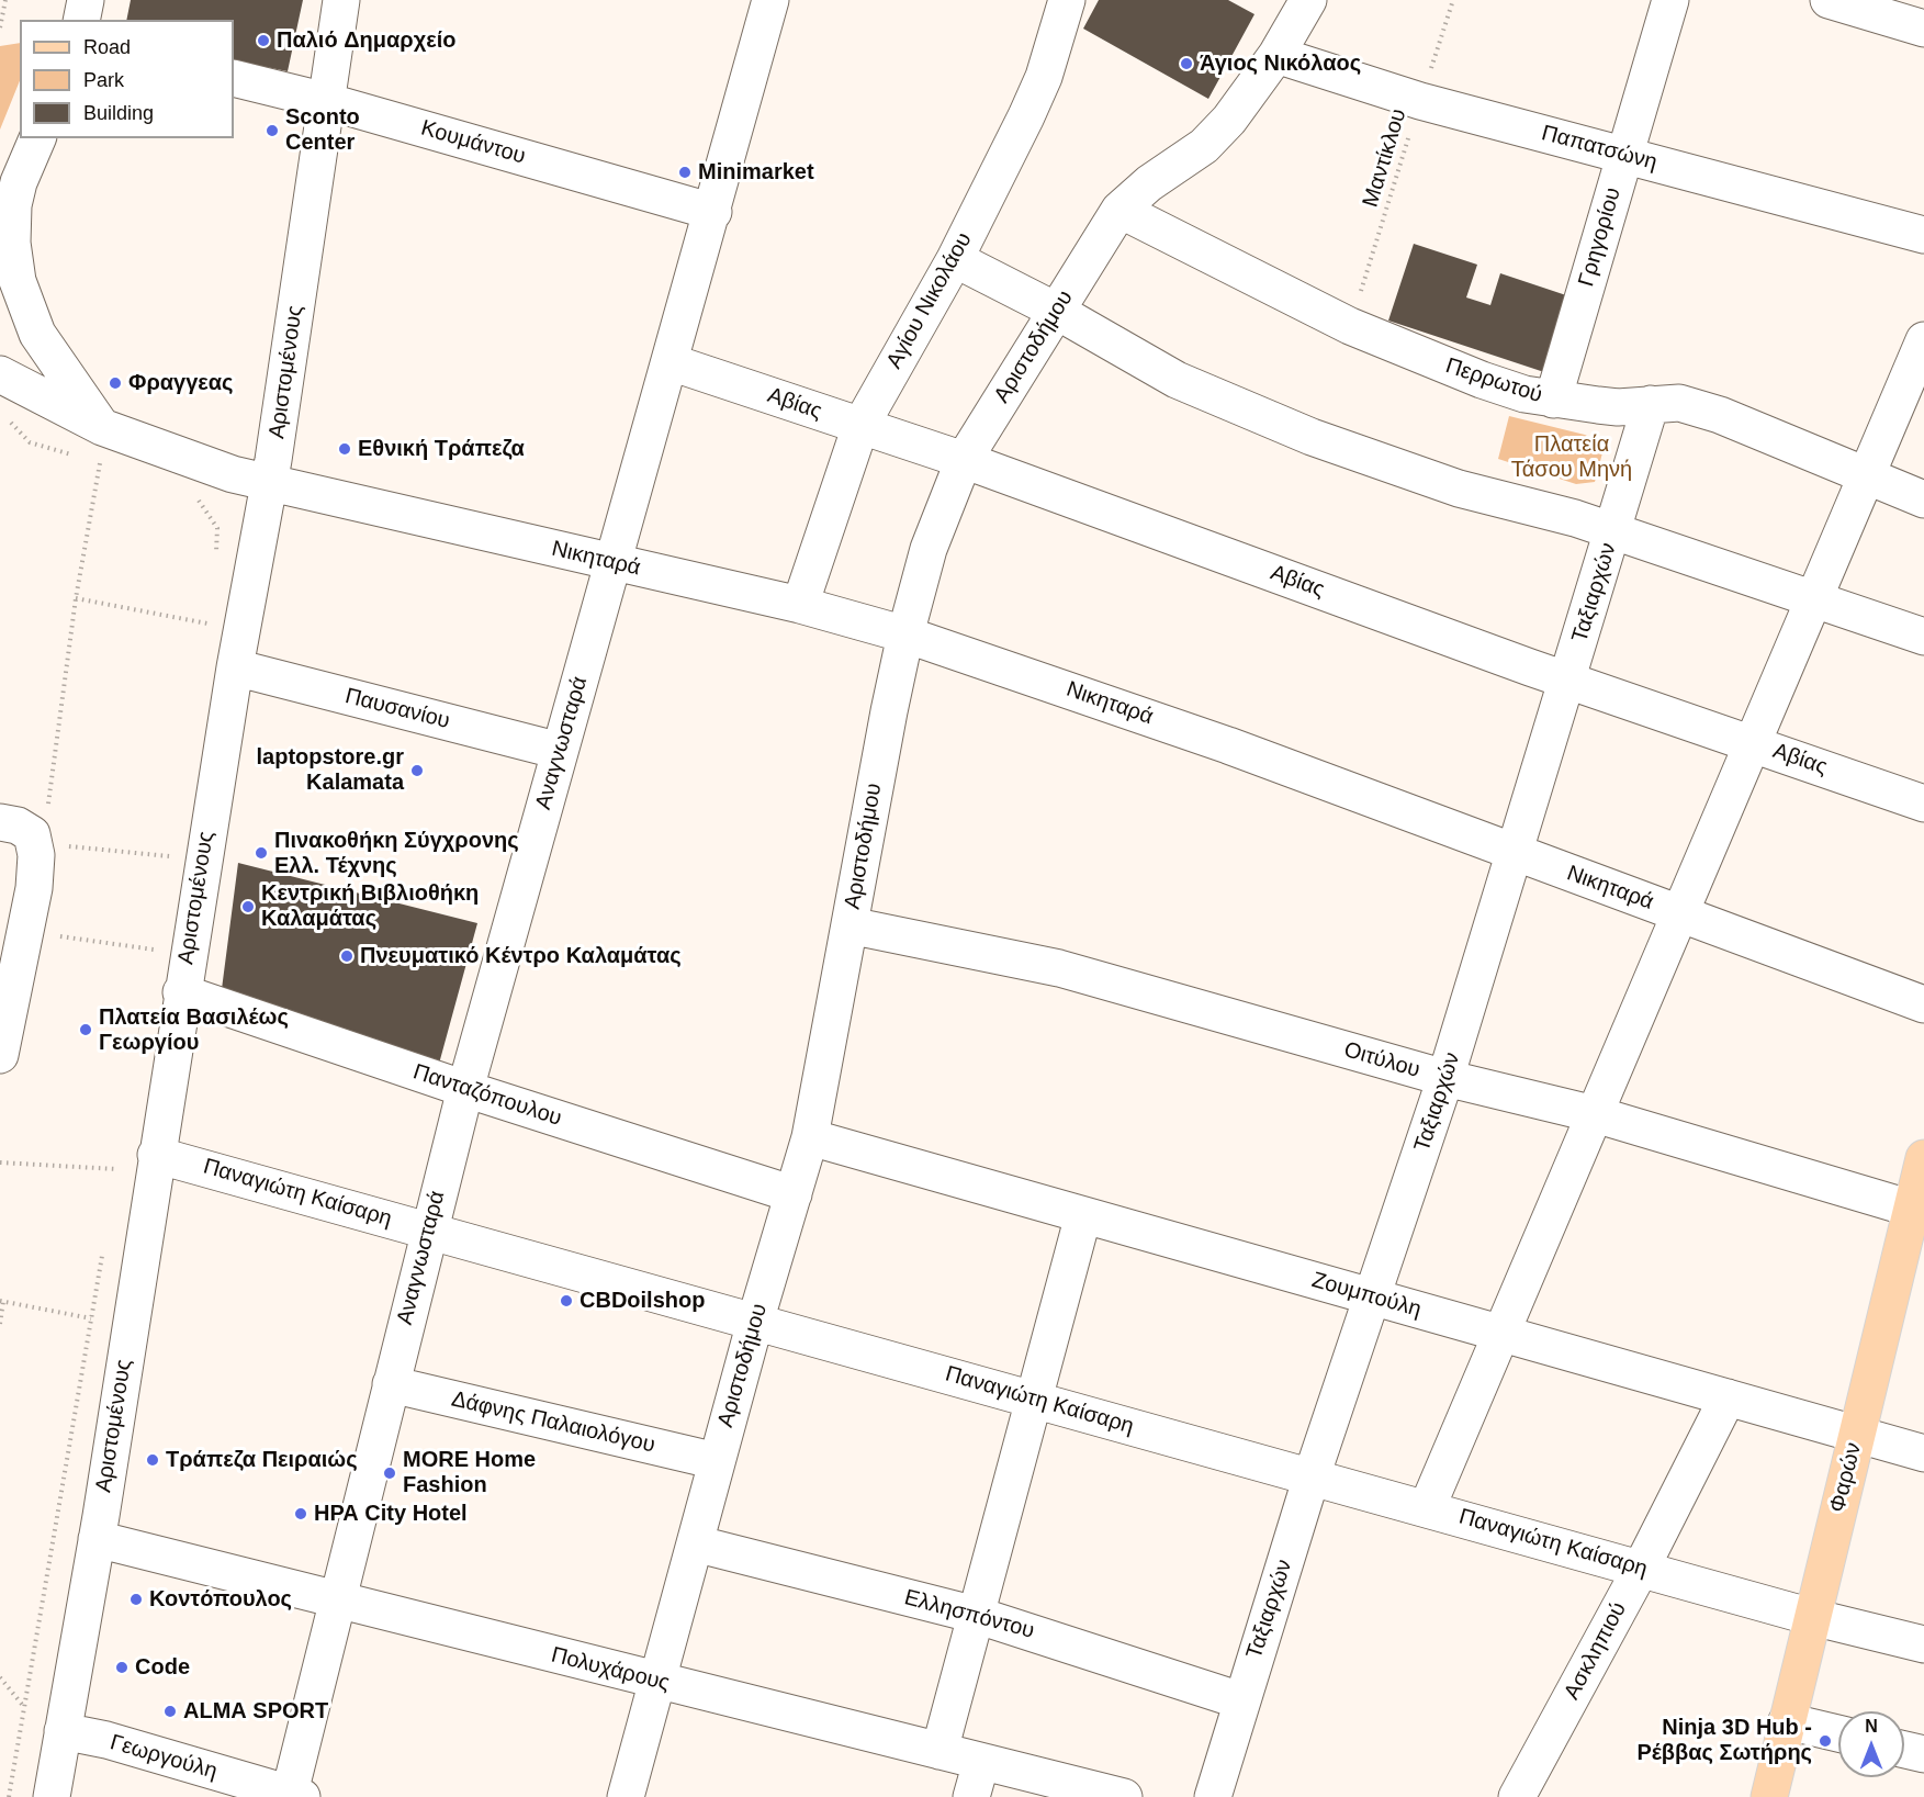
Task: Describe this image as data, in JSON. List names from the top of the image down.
{
  "streets": {
    "main road": ["Φαρών"],
    "street": [
      "Κουμάντου",
      "Παπατσώνη",
      "Γρηγορίου",
      "Αγίου Νικολάου",
      "Αριστοδήμου",
      "Αριστομένους",
      "Περρωτού",
      "Αβίας",
      "Νικηταρά",
      "Ταξιαρχών",
      "Παυσανίου",
      "Αναγνωσταρά",
      "Οιτύλου",
      "Πανταζόπουλου",
      "Παναγιώτη Καίσαρη",
      "Ζουμπούλη",
      "Δάφνης Παλαιολόγου",
      "Ελλησπόντου",
      "Ασκληπιού",
      "Πολυχάρους",
      "Γεωργούλη"
    ],
    "path": ["Μαντίκλου"]
  },
  "crossings": [
    ["Κουμάντου", "Αριστομένους"],
    ["Κουμάντου", "Αναγνωσταρά"],
    ["Παπατσώνη", "Μαντίκλου"],
    ["Παπατσώνη", "Γρηγορίου"],
    ["Παπατσώνη", "Αριστοδήμου"],
    ["Μαντίκλου", "Περρωτού"],
    ["Γρηγορίου", "Περρωτού"],
    ["Αγίου Νικολάου", "Αβίας"],
    ["Αγίου Νικολάου", "Νικηταρά"],
    ["Αριστοδήμου", "Περρωτού"],
    ["Αριστοδήμου", "Αβίας"],
    ["Αριστοδήμου", "Νικηταρά"],
    ["Αριστοδήμου", "Οιτύλου"],
    ["Αριστοδήμου", "Πανταζόπουλου"],
    ["Αριστοδήμου", "Παναγιώτη Καίσαρη"],
    ["Αριστοδήμου", "Ζουμπούλη"],
    ["Αριστοδήμου", "Δάφνης Παλαιολόγου"],
    ["Αριστοδήμου", "Ελλησπόντου"],
    ["Αριστοδήμου", "Πολυχάρους"],
    ["Αριστομένους", "Νικηταρά"],
    ["Αριστομένους", "Παυσανίου"],
    ["Αριστομένους", "Πανταζόπουλου"],
    ["Αριστομένους", "Παναγιώτη Καίσαρη"],
    ["Αριστομένους", "Πολυχάρους"],
    ["Αριστομένους", "Γεωργούλη"],
    ["Περρωτού", "Ταξιαρχών"],
    ["Αβίας", "Ταξιαρχών"],
    ["Αβίας", "Αναγνωσταρά"],
    ["Νικηταρά", "Ταξιαρχών"],
    ["Νικηταρά", "Αναγνωσταρά"],
    ["Ταξιαρχών", "Οιτύλου"],
    ["Ταξιαρχών", "Παναγιώτη Καίσαρη"],
    ["Ταξιαρχών", "Ζουμπούλη"],
    ["Ταξιαρχών", "Ελλησπόντου"],
    ["Παυσανίου", "Αναγνωσταρά"],
    ["Αναγνωσταρά", "Πανταζόπουλου"],
    ["Αναγνωσταρά", "Παναγιώτη Καίσαρη"],
    ["Αναγνωσταρά", "Δάφνης Παλαιολόγου"],
    ["Αναγνωσταρά", "Πολυχάρους"],
    ["Αναγνωσταρά", "Γεωργούλη"],
    ["Οιτύλου", "Φαρών"],
    ["Παναγιώτη Καίσαρη", "Φαρών"],
    ["Παναγιώτη Καίσαρη", "Ασκληπιού"],
    ["Ζουμπούλη", "Φαρών"],
    ["Ζουμπούλη", "Ασκληπιού"]
  ],
  "parks": ["Πλατεία Τάσου Μηνή"],
  "places": [
    "Παλιό Δημαρχείο",
    "Άγιος Νικόλαος",
    "Sconto Center",
    "Minimarket",
    "Φραγγεας",
    "Εθνική Τράπεζα",
    "laptopstore.gr Kalamata",
    "Πινακοθήκη Σύγχρονης Ελλ. Τέχνης",
    "Κεντρική Βιβλιοθήκη Καλαμάτας",
    "Πνευματικό Κέντρο Καλαμάτας",
    "Πλατεία Βασιλέως Γεωργίου",
    "CBDoilshop",
    "Τράπεζα Πειραιώς",
    "MORE Home Fashion",
    "HPA City Hotel",
    "Κοντόπουλος",
    "Code",
    "ALMA SPORT",
    "Ninja 3D Hub - Ρέββας Σωτήρης"
  ],
  "legend": ["Road", "Park", "Building"],
  "north": "top"
}
